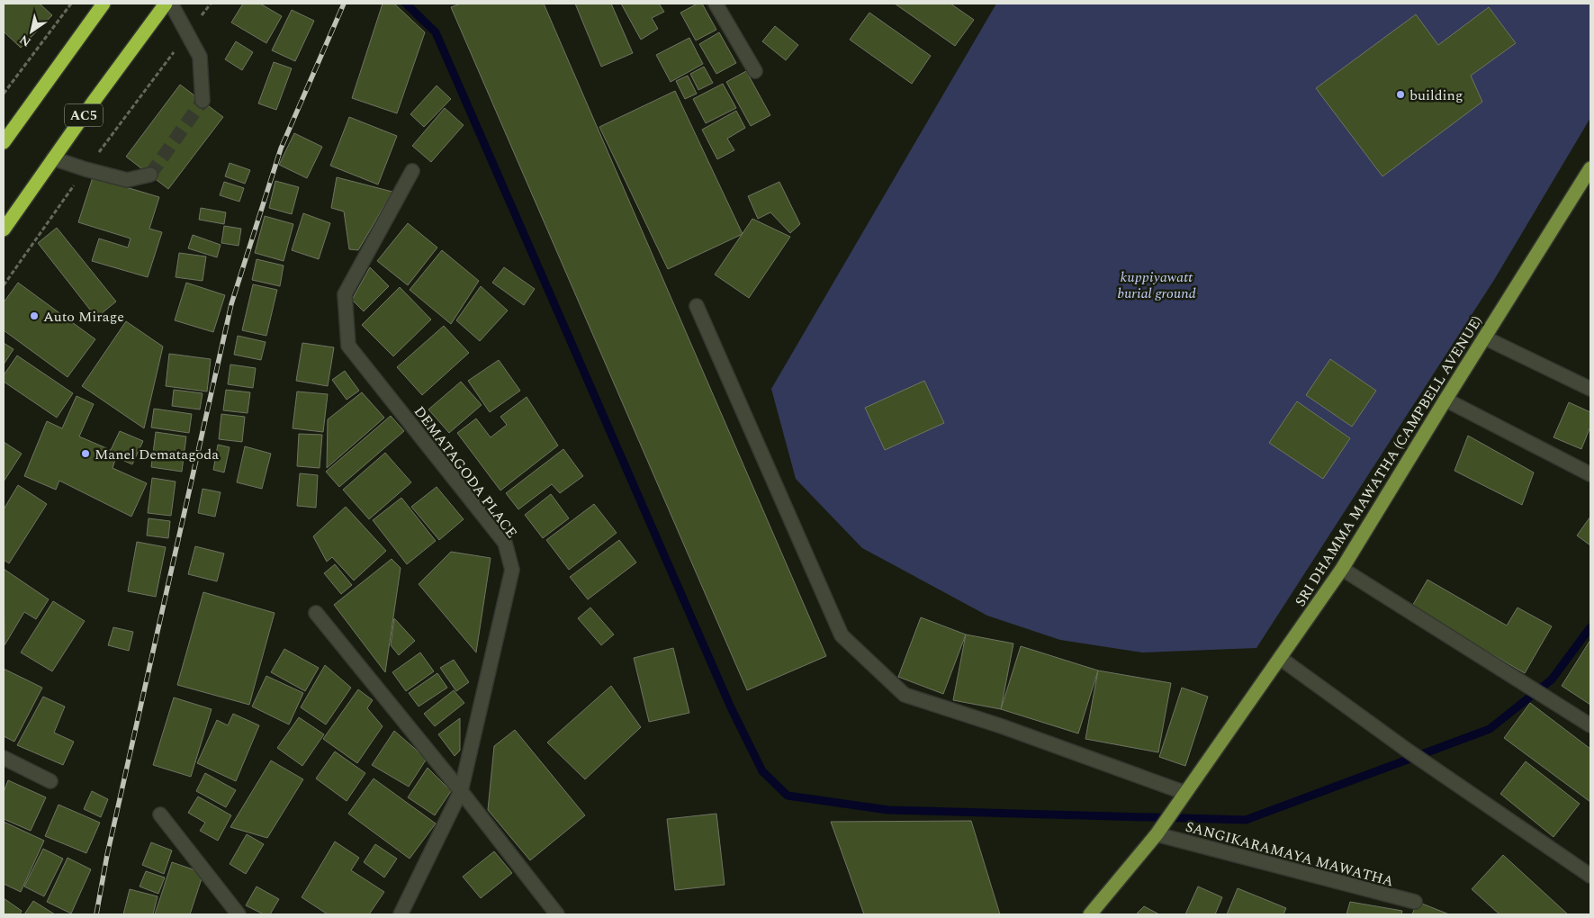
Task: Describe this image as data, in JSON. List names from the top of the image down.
{
  "streets": {
    "highway": ["AC5"],
    "main road": ["SRI DHAMMA MAWATHA (CAMPBELL AVENUE)"],
    "street": ["DEMATAGODA PLACE", "SANGIKARAMAYA MAWATHA"]
  },
  "crossings": [
    ["SRI DHAMMA MAWATHA (CAMPBELL AVENUE)", "SANGIKARAMAYA MAWATHA"]
  ],
  "parks": ["kuppiyawatt burial ground"],
  "places": ["building", "Auto Mirage", "Manel Dematagoda"],
  "north": "bottom left"
}
